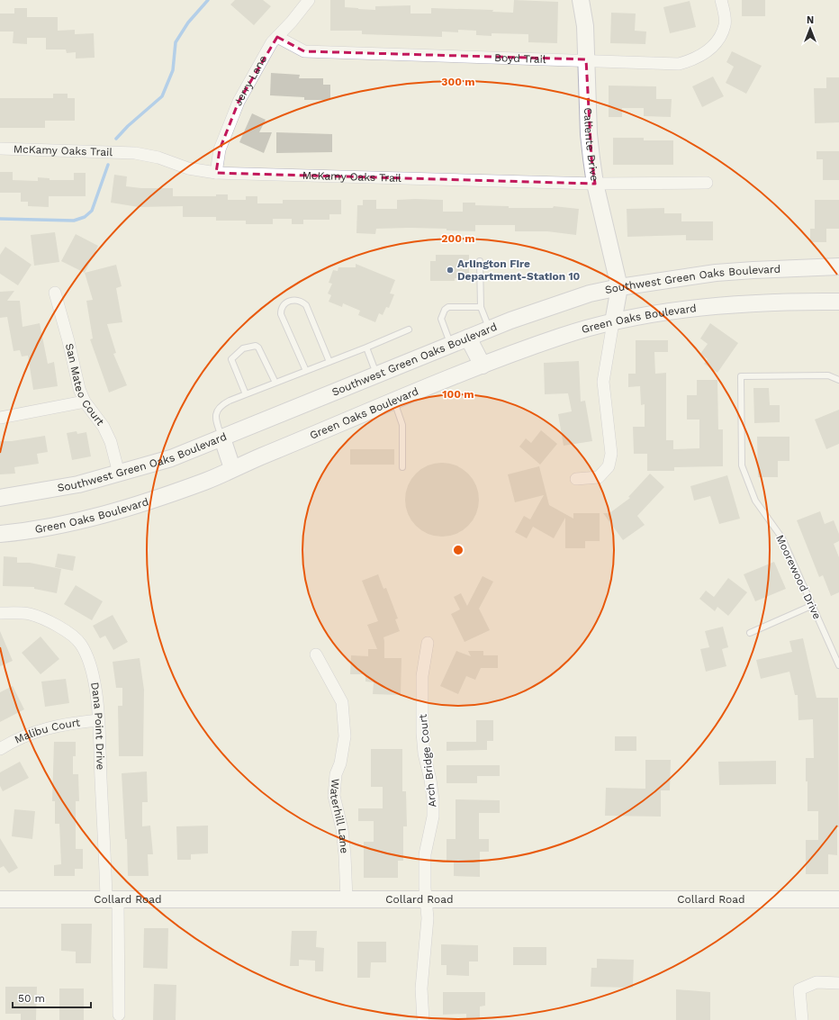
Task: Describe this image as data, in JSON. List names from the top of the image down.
{
  "streets": {
    "main road": [
      "Caliente Drive",
      "Southwest Green Oaks Boulevard",
      "Green Oaks Boulevard",
      "Collard Road"
    ],
    "street": [
      "Boyd Trail",
      "Jerry Lane",
      "McKamy Oaks Trail",
      "San Mateo Court",
      "Dana Point Drive",
      "Malibu Court",
      "Arch Bridge Court",
      "Waterhill Lane"
    ],
    "lane": ["Moorewood Drive"]
  },
  "crossings": [
    ["Boyd Trail", "Jerry Lane"],
    ["Boyd Trail", "Caliente Drive"],
    ["Jerry Lane", "McKamy Oaks Trail"],
    ["Caliente Drive", "McKamy Oaks Trail"],
    ["Caliente Drive", "Southwest Green Oaks Boulevard"],
    ["Southwest Green Oaks Boulevard", "San Mateo Court"],
    ["Dana Point Drive", "Malibu Court"],
    ["Dana Point Drive", "Collard Road"],
    ["Arch Bridge Court", "Collard Road"],
    ["Waterhill Lane", "Collard Road"]
  ],
  "places": ["Arlington Fire Department-Station 10"],
  "scale_bar": "50 m",
  "north": "top",
  "rings": ["300 m", "200 m", "100 m"]
}
